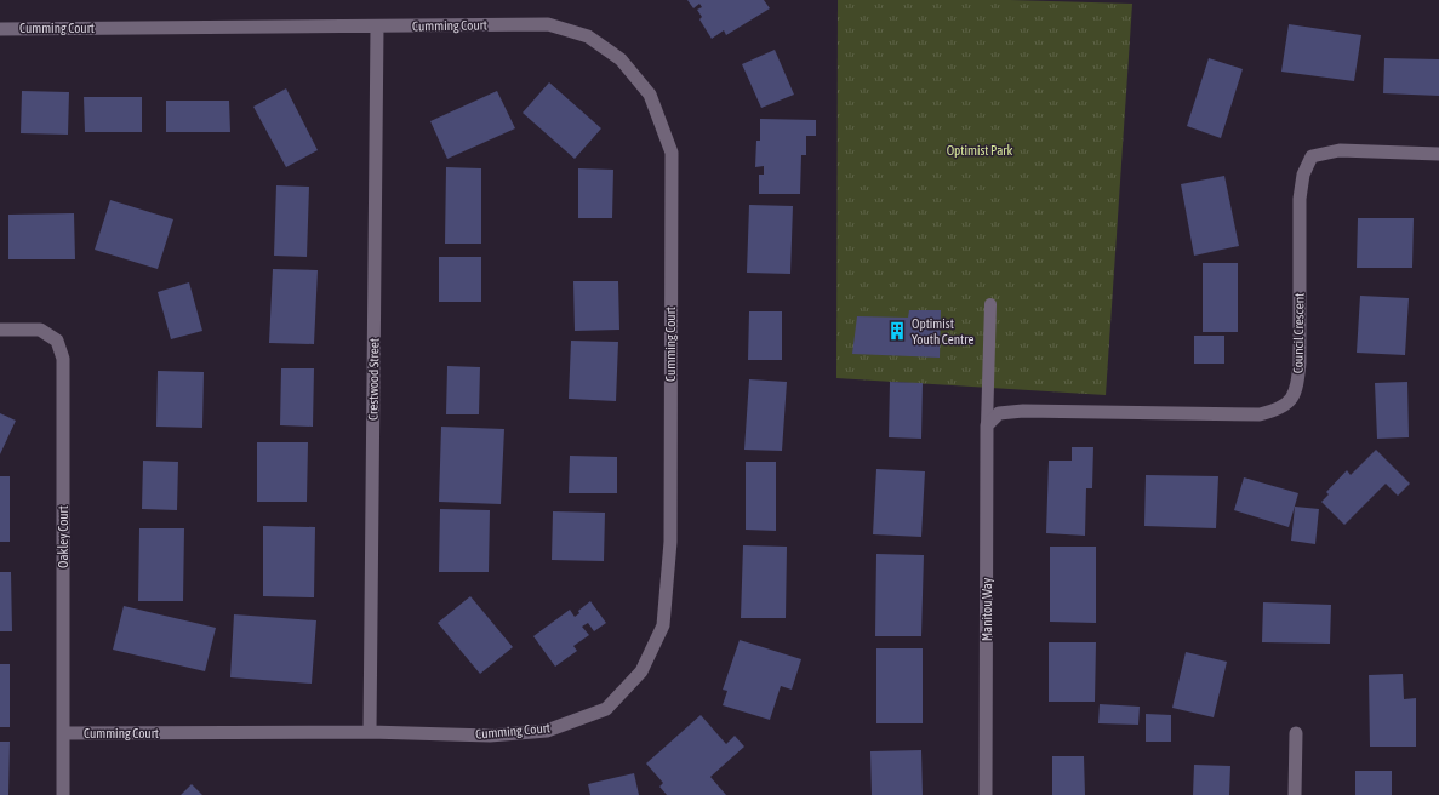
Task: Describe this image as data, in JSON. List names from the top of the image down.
{
  "streets": {
    "street": [
      "Cumming Court",
      "Council Crescent",
      "Crestwood Street",
      "Oakley Court",
      "Manitou Way"
    ]
  },
  "crossings": [
    ["Cumming Court", "Crestwood Street"],
    ["Cumming Court", "Oakley Court"],
    ["Council Crescent", "Manitou Way"]
  ],
  "parks": ["Optimist Park"],
  "places": {
    "building": ["Optimist Youth Centre"]
  }
}
